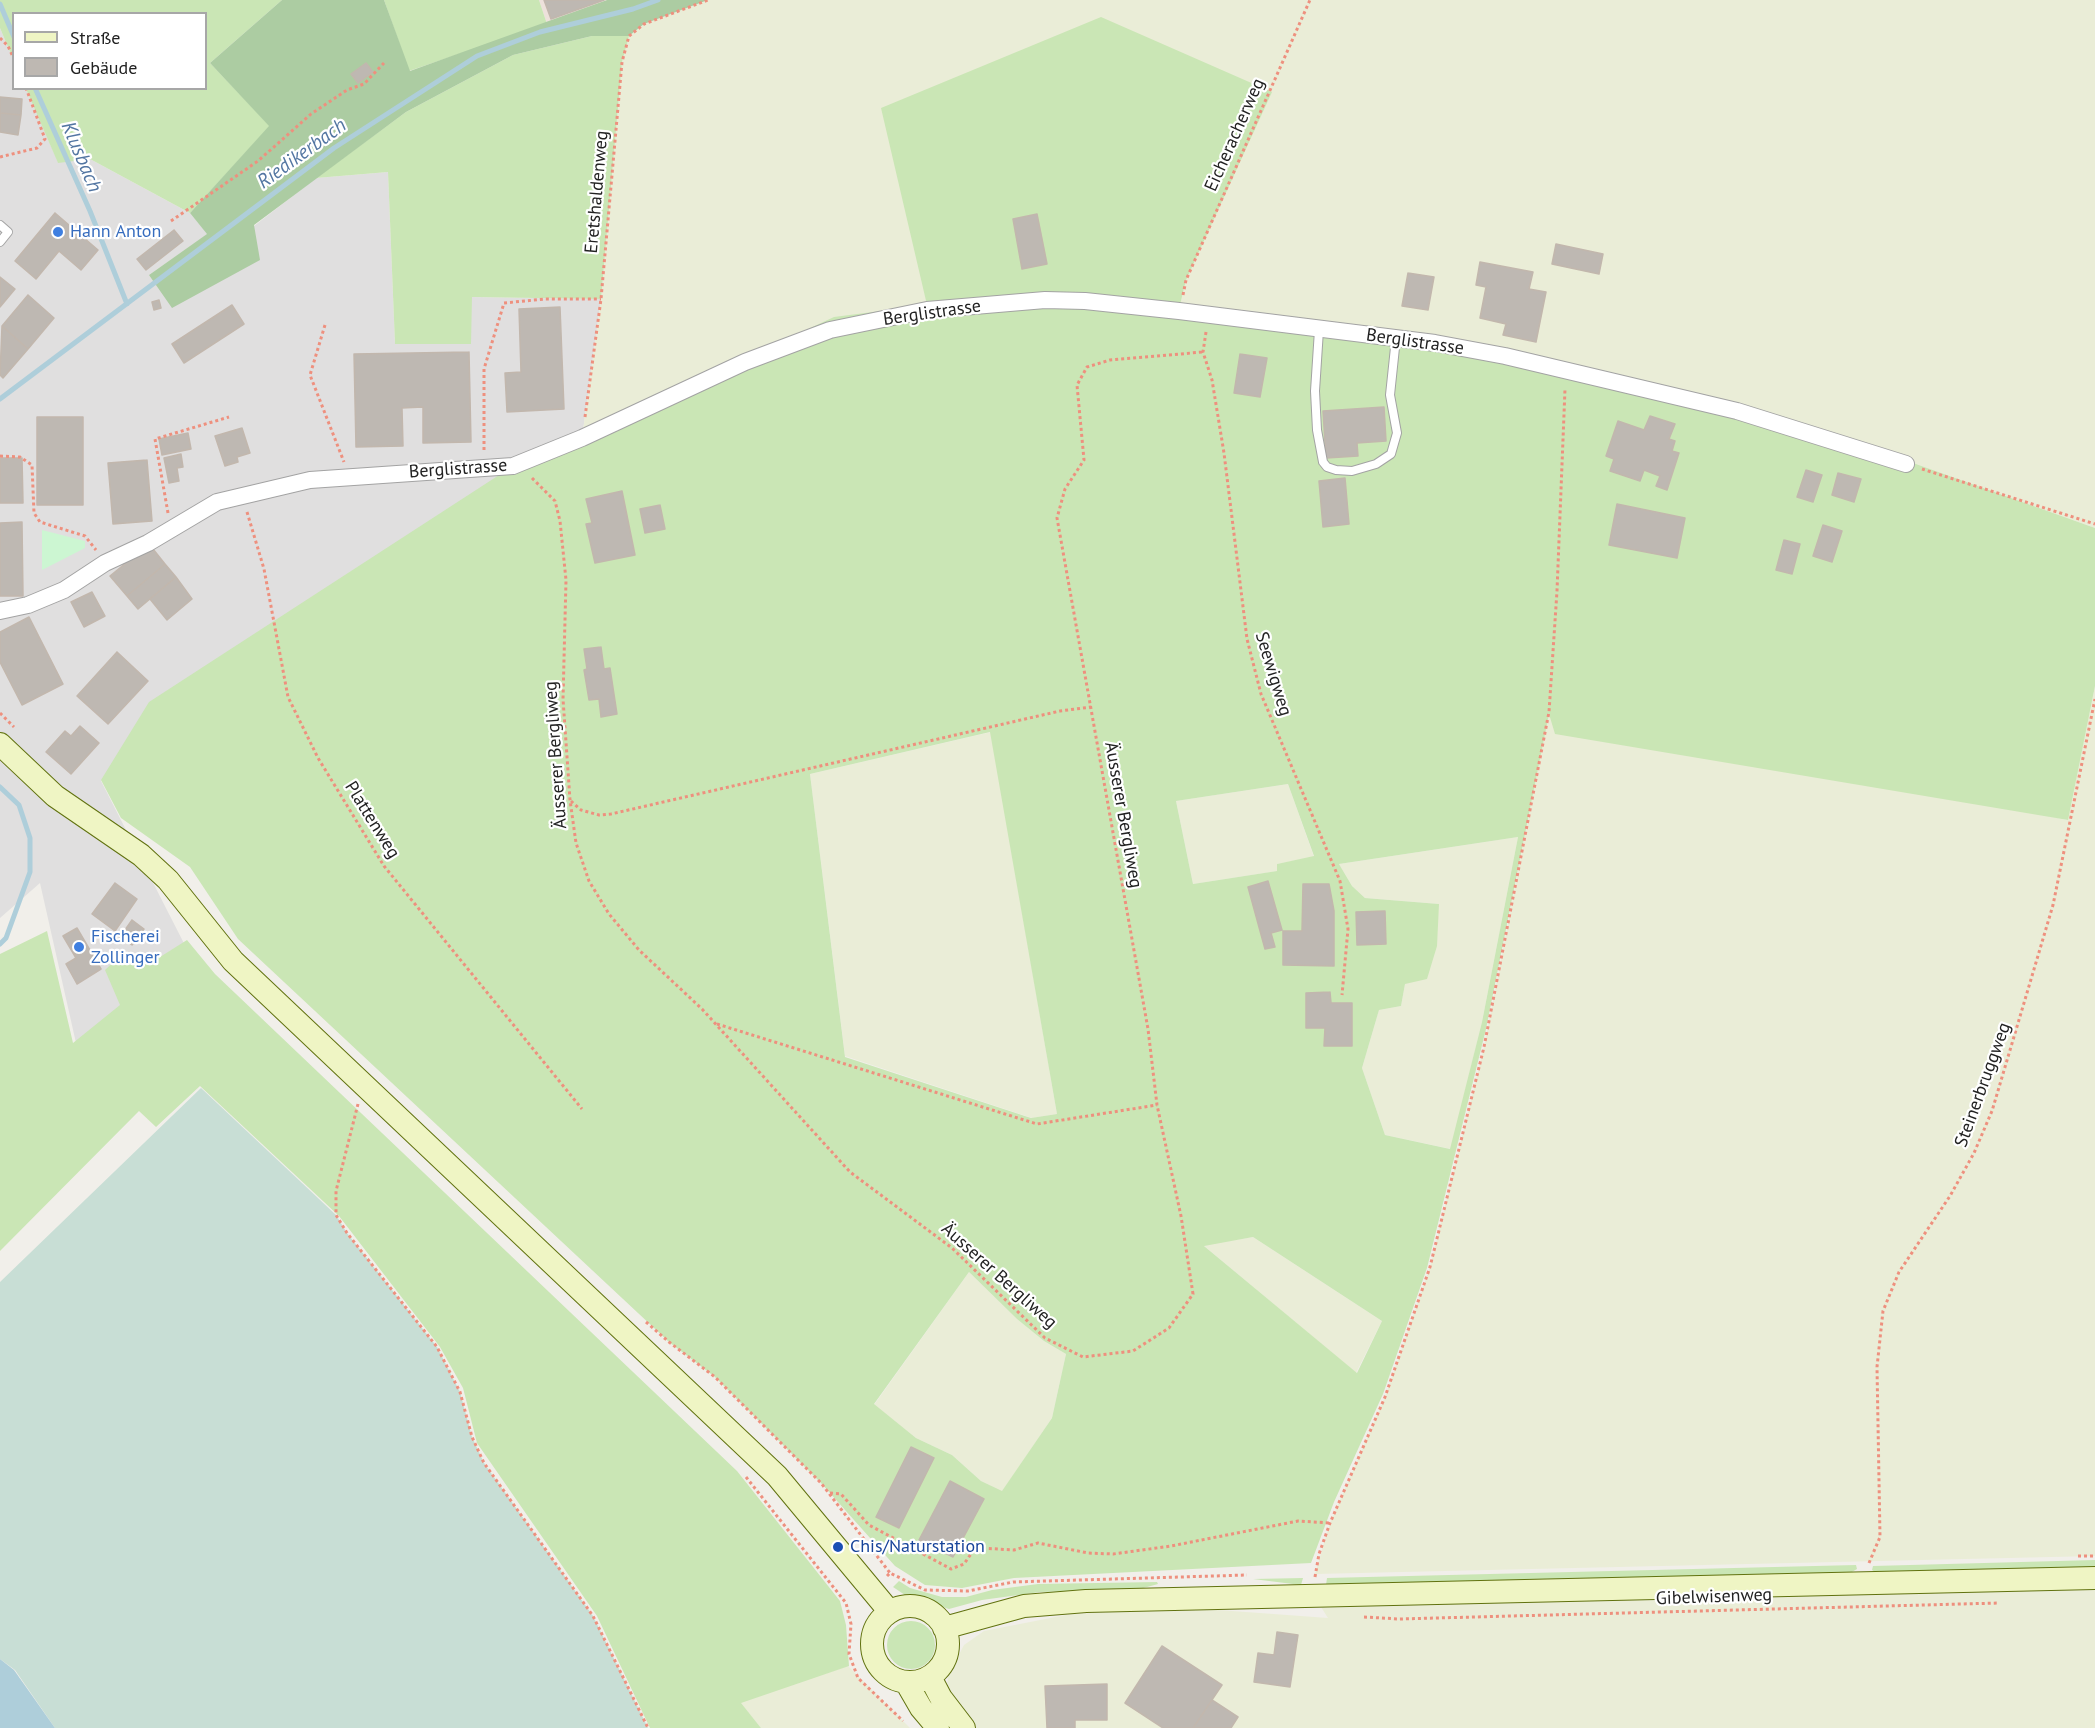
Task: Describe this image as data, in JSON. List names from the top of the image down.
{
  "streets": {
    "street": ["Berglistrasse"],
    "path": [
      "Eicheracherweg",
      "Eretshaldenweg",
      "Seewigweg",
      "Äusserer Bergliweg",
      "Plattenweg",
      "Steinerbruggweg",
      "Gibelwisenweg"
    ]
  },
  "crossings": [
    ["Eretshaldenweg", "Berglistrasse"],
    ["Berglistrasse", "Äusserer Bergliweg"],
    ["Berglistrasse", "Plattenweg"],
    ["Seewigweg", "Äusserer Bergliweg"]
  ],
  "water": ["Riedikerbach", "Klusbach"],
  "places": ["Hann Anton", "Fischerei Zollinger", "Chis/Naturstation"],
  "legend": ["Straße", "Gebäude"]
}
